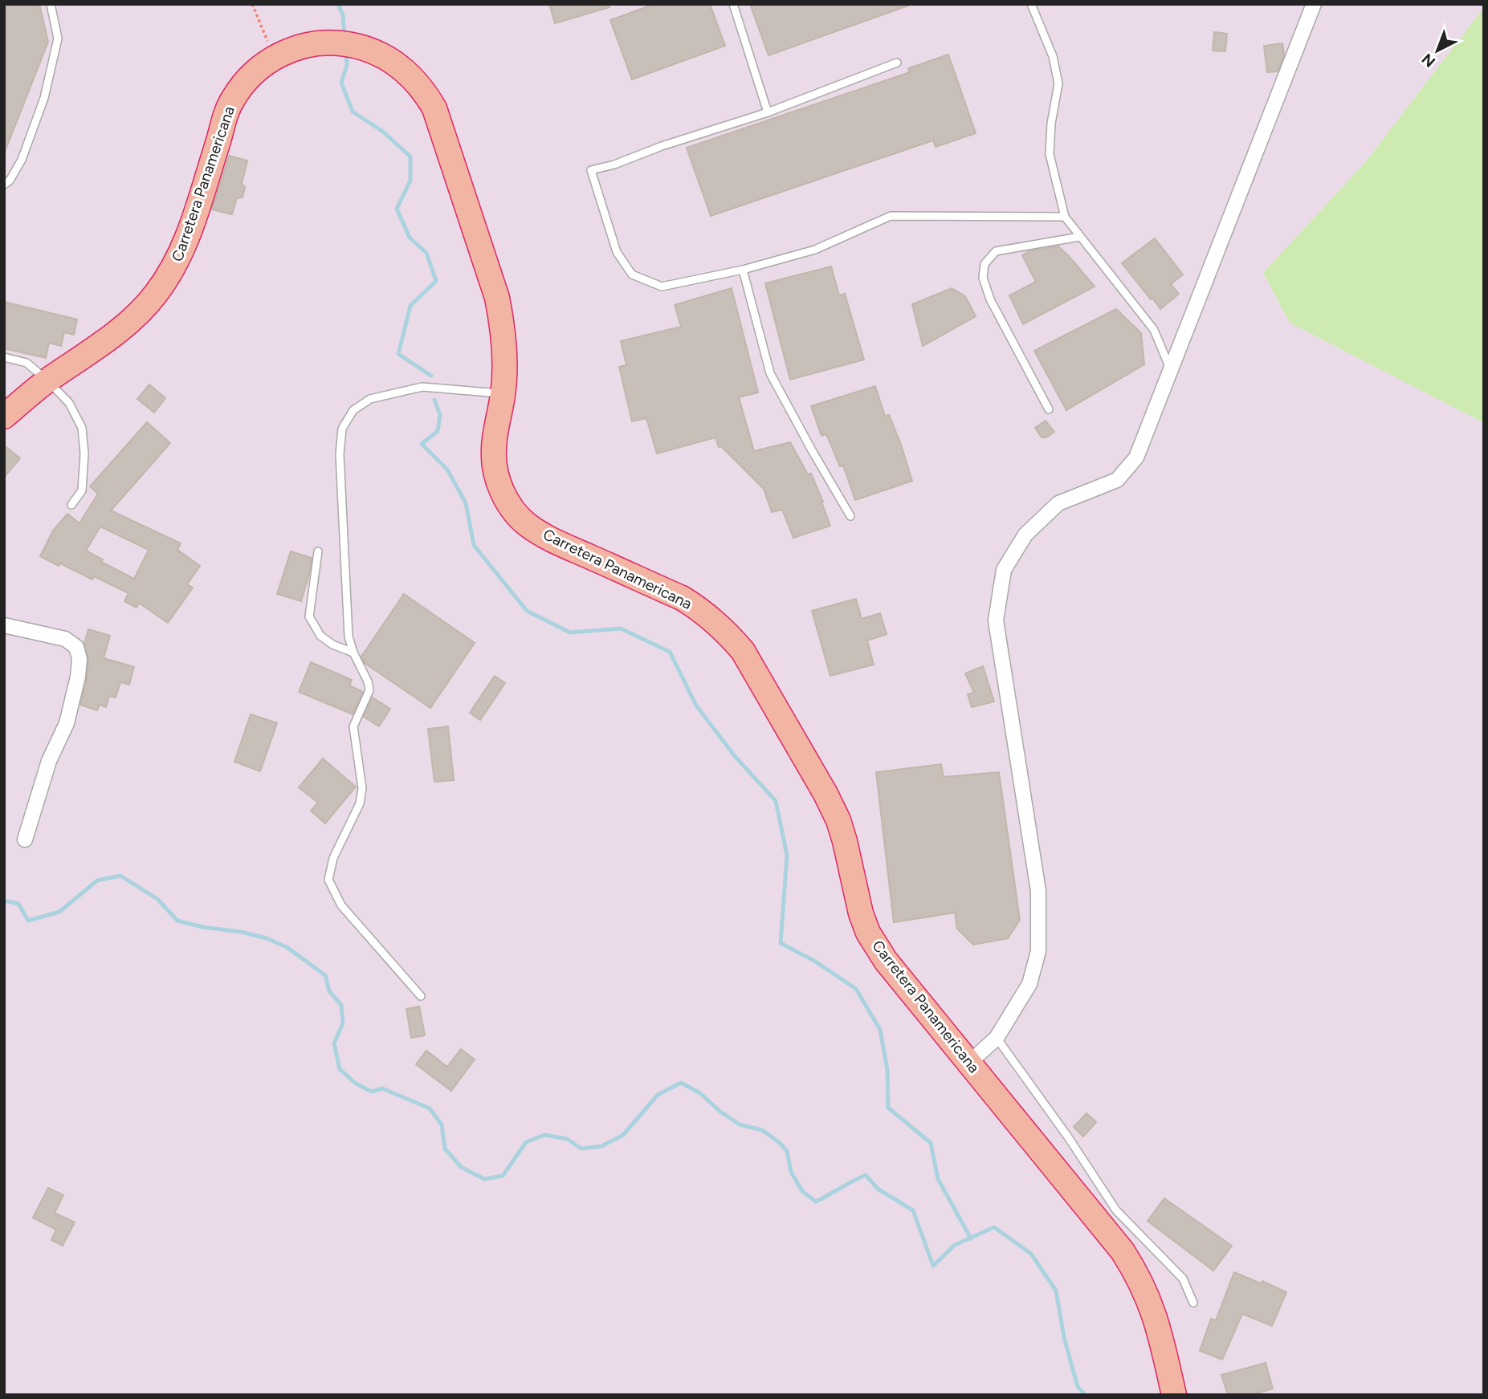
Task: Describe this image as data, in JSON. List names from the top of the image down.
{
  "streets": {
    "highway": ["Carretera Panamericana"]
  },
  "north": "bottom left"
}
